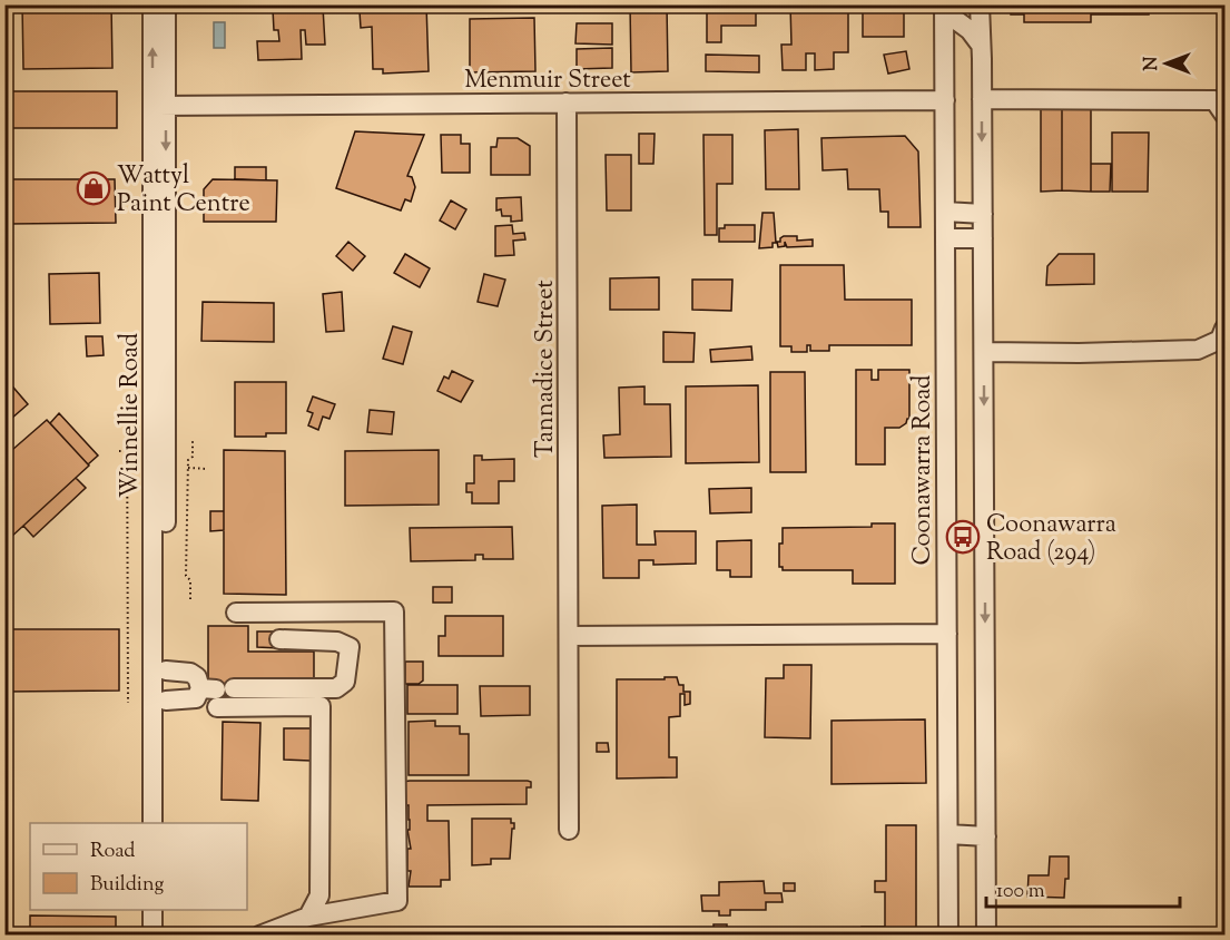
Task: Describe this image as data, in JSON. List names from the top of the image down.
{
  "streets": {
    "street": [
      "Menmuir Street",
      "Tannadice Street",
      "Winnellie Road",
      "Coonawarra Road"
    ]
  },
  "crossings": [
    ["Menmuir Street", "Tannadice Street"],
    ["Menmuir Street", "Winnellie Road"],
    ["Menmuir Street", "Coonawarra Road"]
  ],
  "places": {
    "shop": ["Wattyl Paint Centre"],
    "bus stop": ["Coonawarra Road (294)"]
  },
  "legend": ["Road", "Building"],
  "scale_bar": "100 m",
  "north": "left"
}
